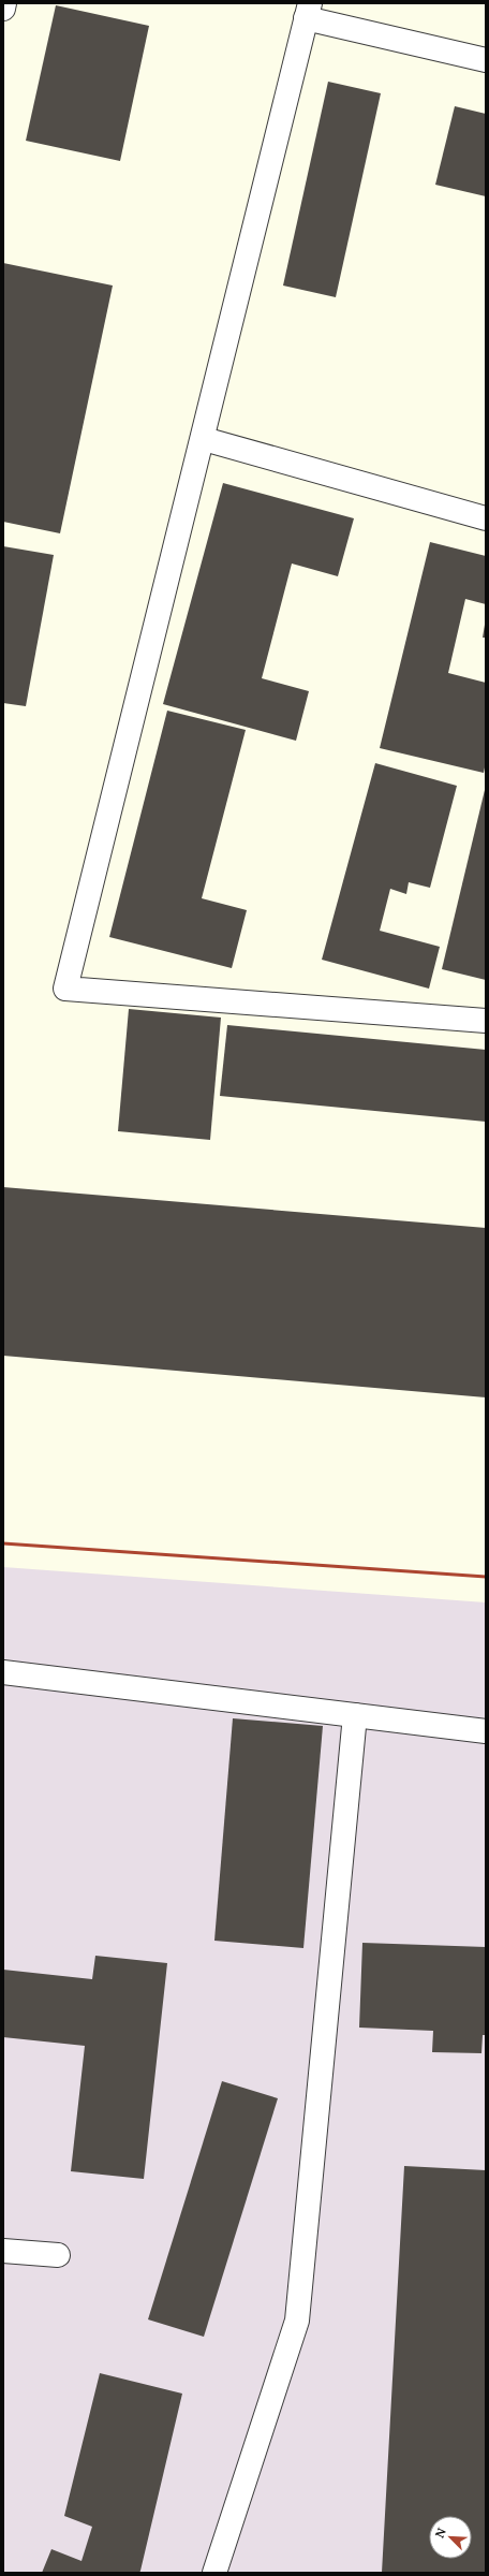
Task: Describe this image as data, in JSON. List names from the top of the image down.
{
  "north": "top left"
}
